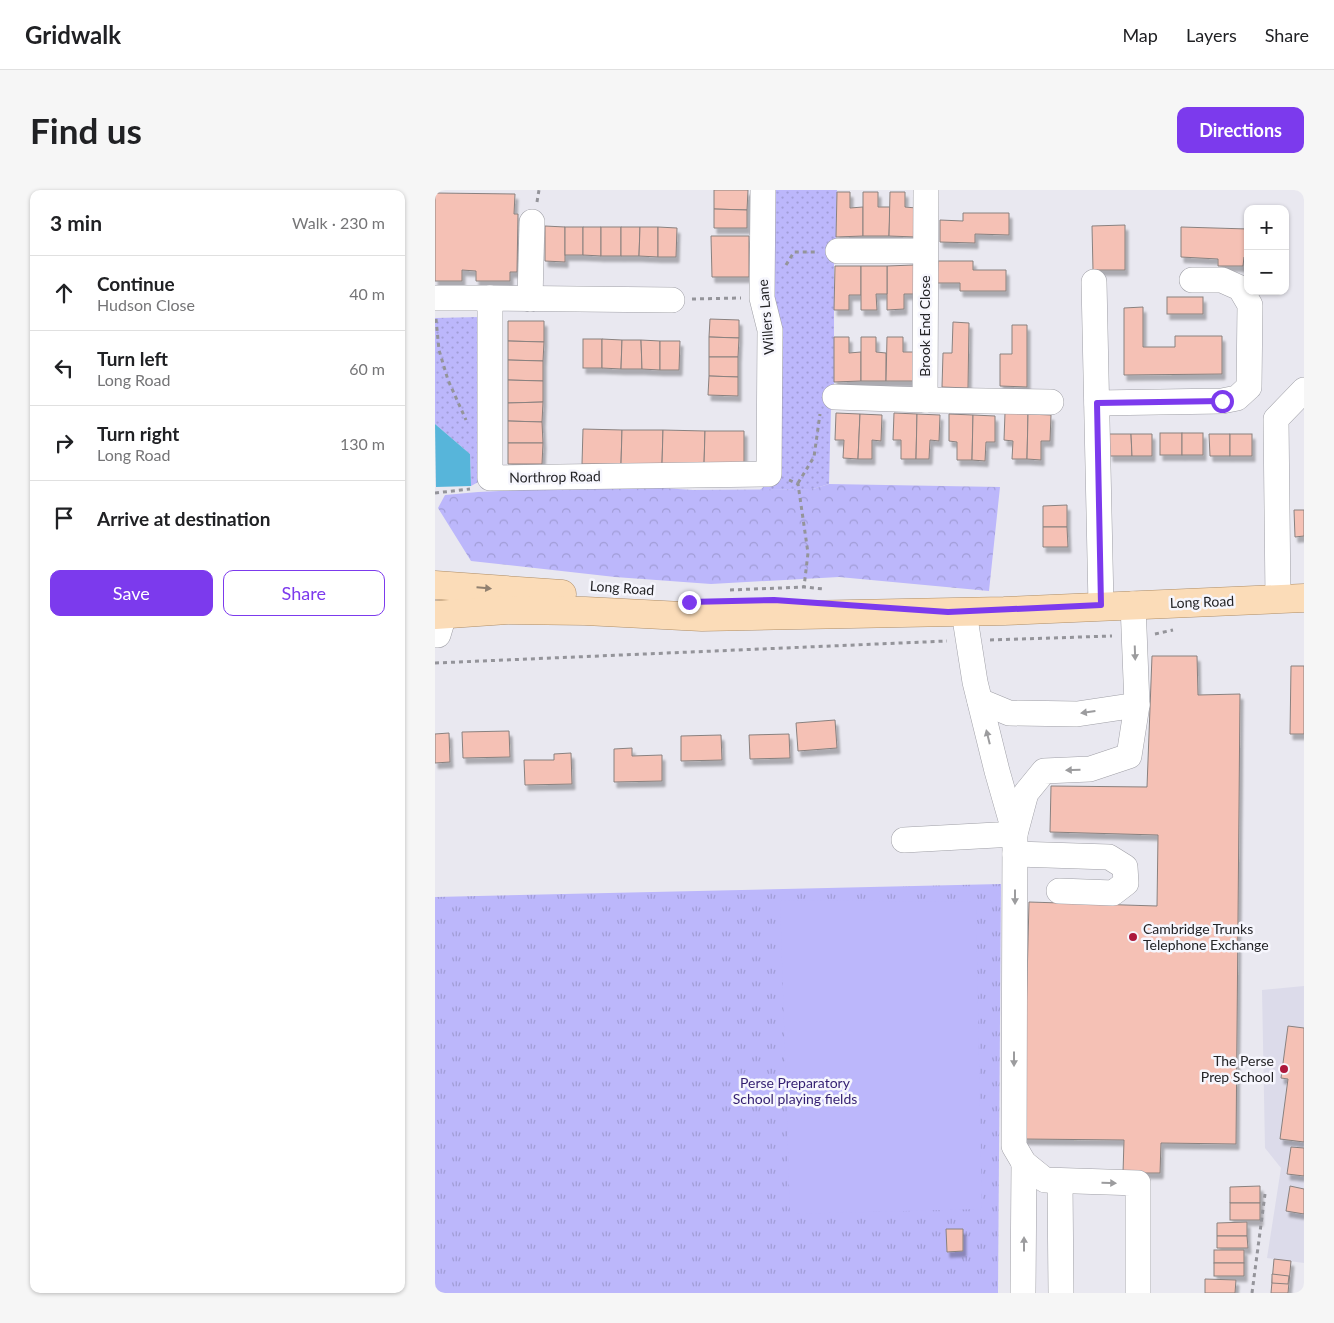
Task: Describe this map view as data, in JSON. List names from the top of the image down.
{
  "streets": {
    "main road": ["Long Road"],
    "street": ["Willers Lane", "Brook End Close", "Northrop Road"]
  },
  "crossings": [
    ["Willers Lane", "Northrop Road"]
  ],
  "parks": ["Perse Preparatory School playing fields"],
  "places": ["Cambridge Trunks Telephone Exchange", "The Perse Prep School"],
  "page": {
    "header": "Gridwalk",
    "nav": ["Map", "Layers", "Share"],
    "buttons": [
      "Directions",
      ["Save", "Share"]
    ],
    "title": "Find us",
    "heading": ["3 min", "Walk · 230 m"],
    "map_buttons": ["+", "−"],
    "list": [
      ["Continue", "Hudson Close", "40 m"],
      ["Turn left", "Long Road", "60 m"],
      ["Turn right", "Long Road", "130 m"],
      "Arrive at destination"
    ]
  }
}
